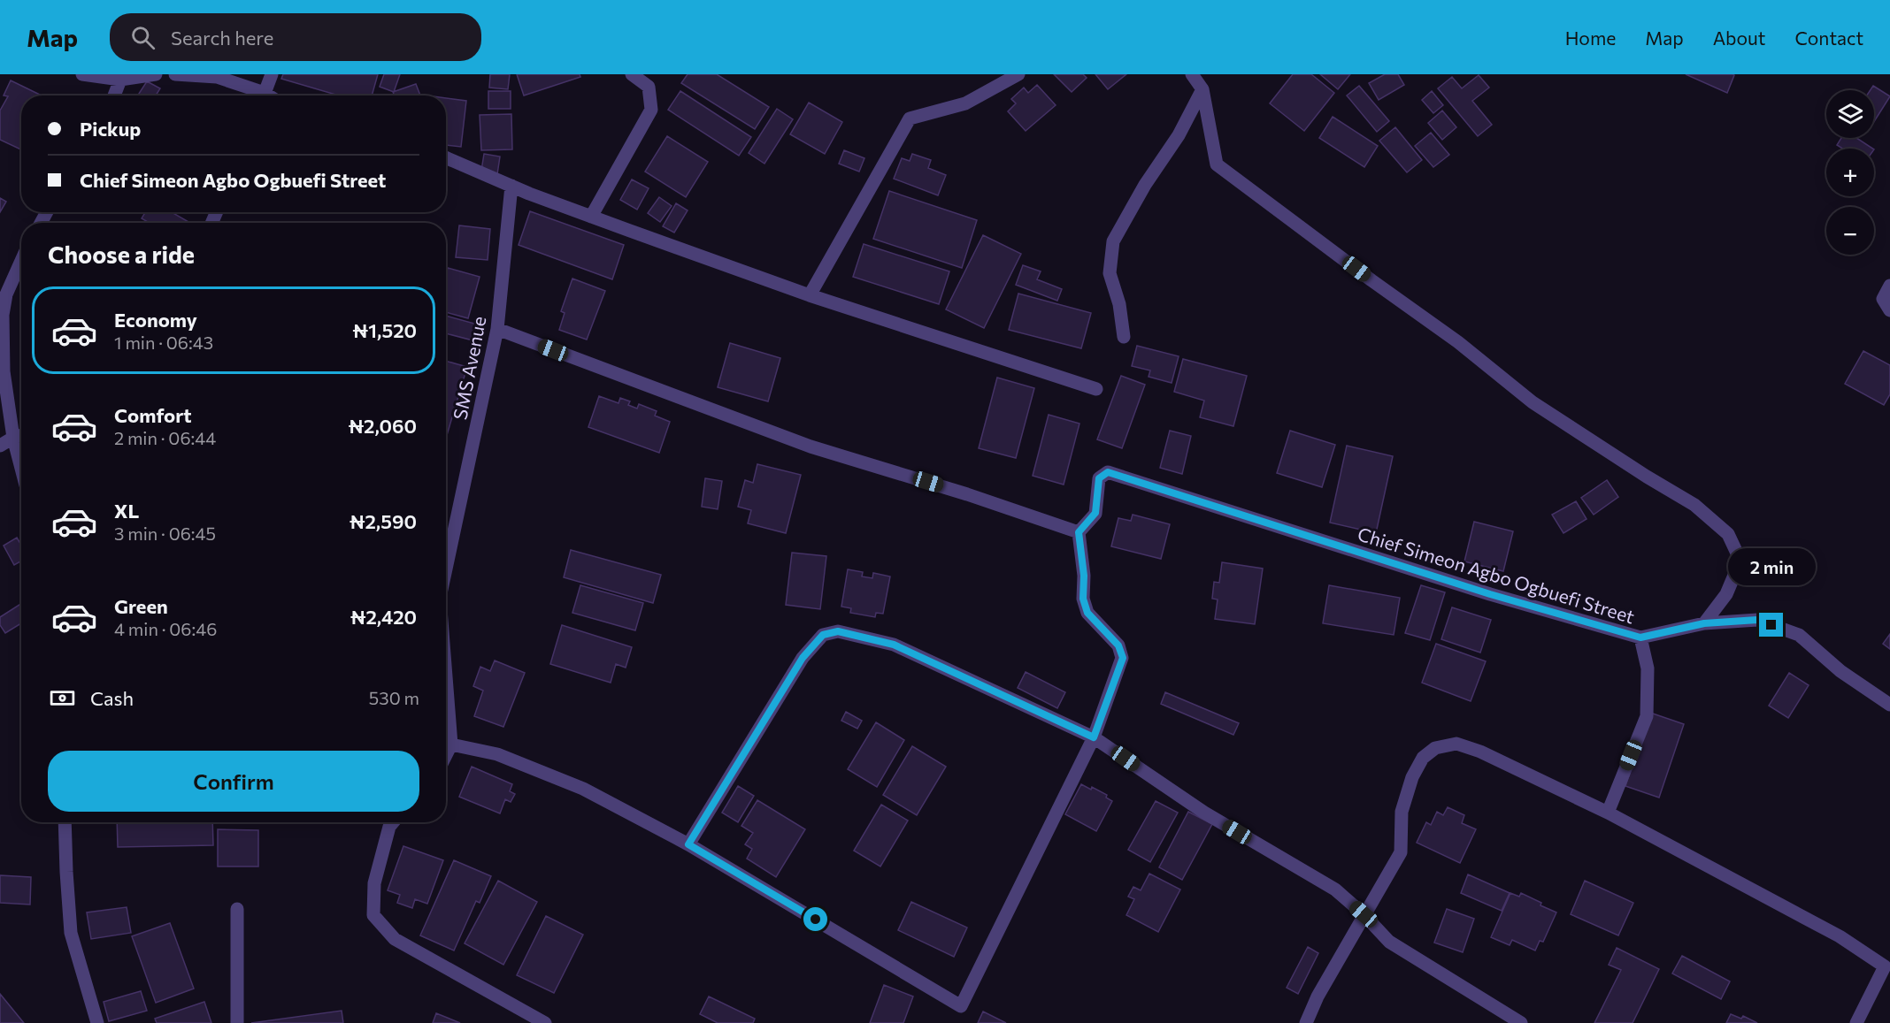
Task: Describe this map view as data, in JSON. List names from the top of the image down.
{
  "streets": {
    "street": ["SMS Avenue", "Chief Simeon Agbo Ogbuefi Street"]
  },
  "page": {
    "header": "Map",
    "search": "Search here",
    "nav": [
      "Home",
      "Map",
      "About",
      "Contact"
    ],
    "map_buttons": ["+", "−"],
    "banner": ["Pickup", "Chief Simeon Agbo Ogbuefi Street"],
    "heading": "Choose a ride",
    "list": [
      {
        "name": "Economy",
        "note": "1 min · 06:43",
        "value": "₦1,520"
      },
      {
        "name": "Comfort",
        "note": "2 min · 06:44",
        "value": "₦2,060"
      },
      {
        "name": "XL",
        "note": "3 min · 06:45",
        "value": "₦2,590"
      },
      {
        "name": "Green",
        "note": "4 min · 06:46",
        "value": "₦2,420"
      }
    ],
    "bubble": "2 min",
    "pay": ["Cash", "530 m"],
    "buttons": "Confirm"
  }
}
